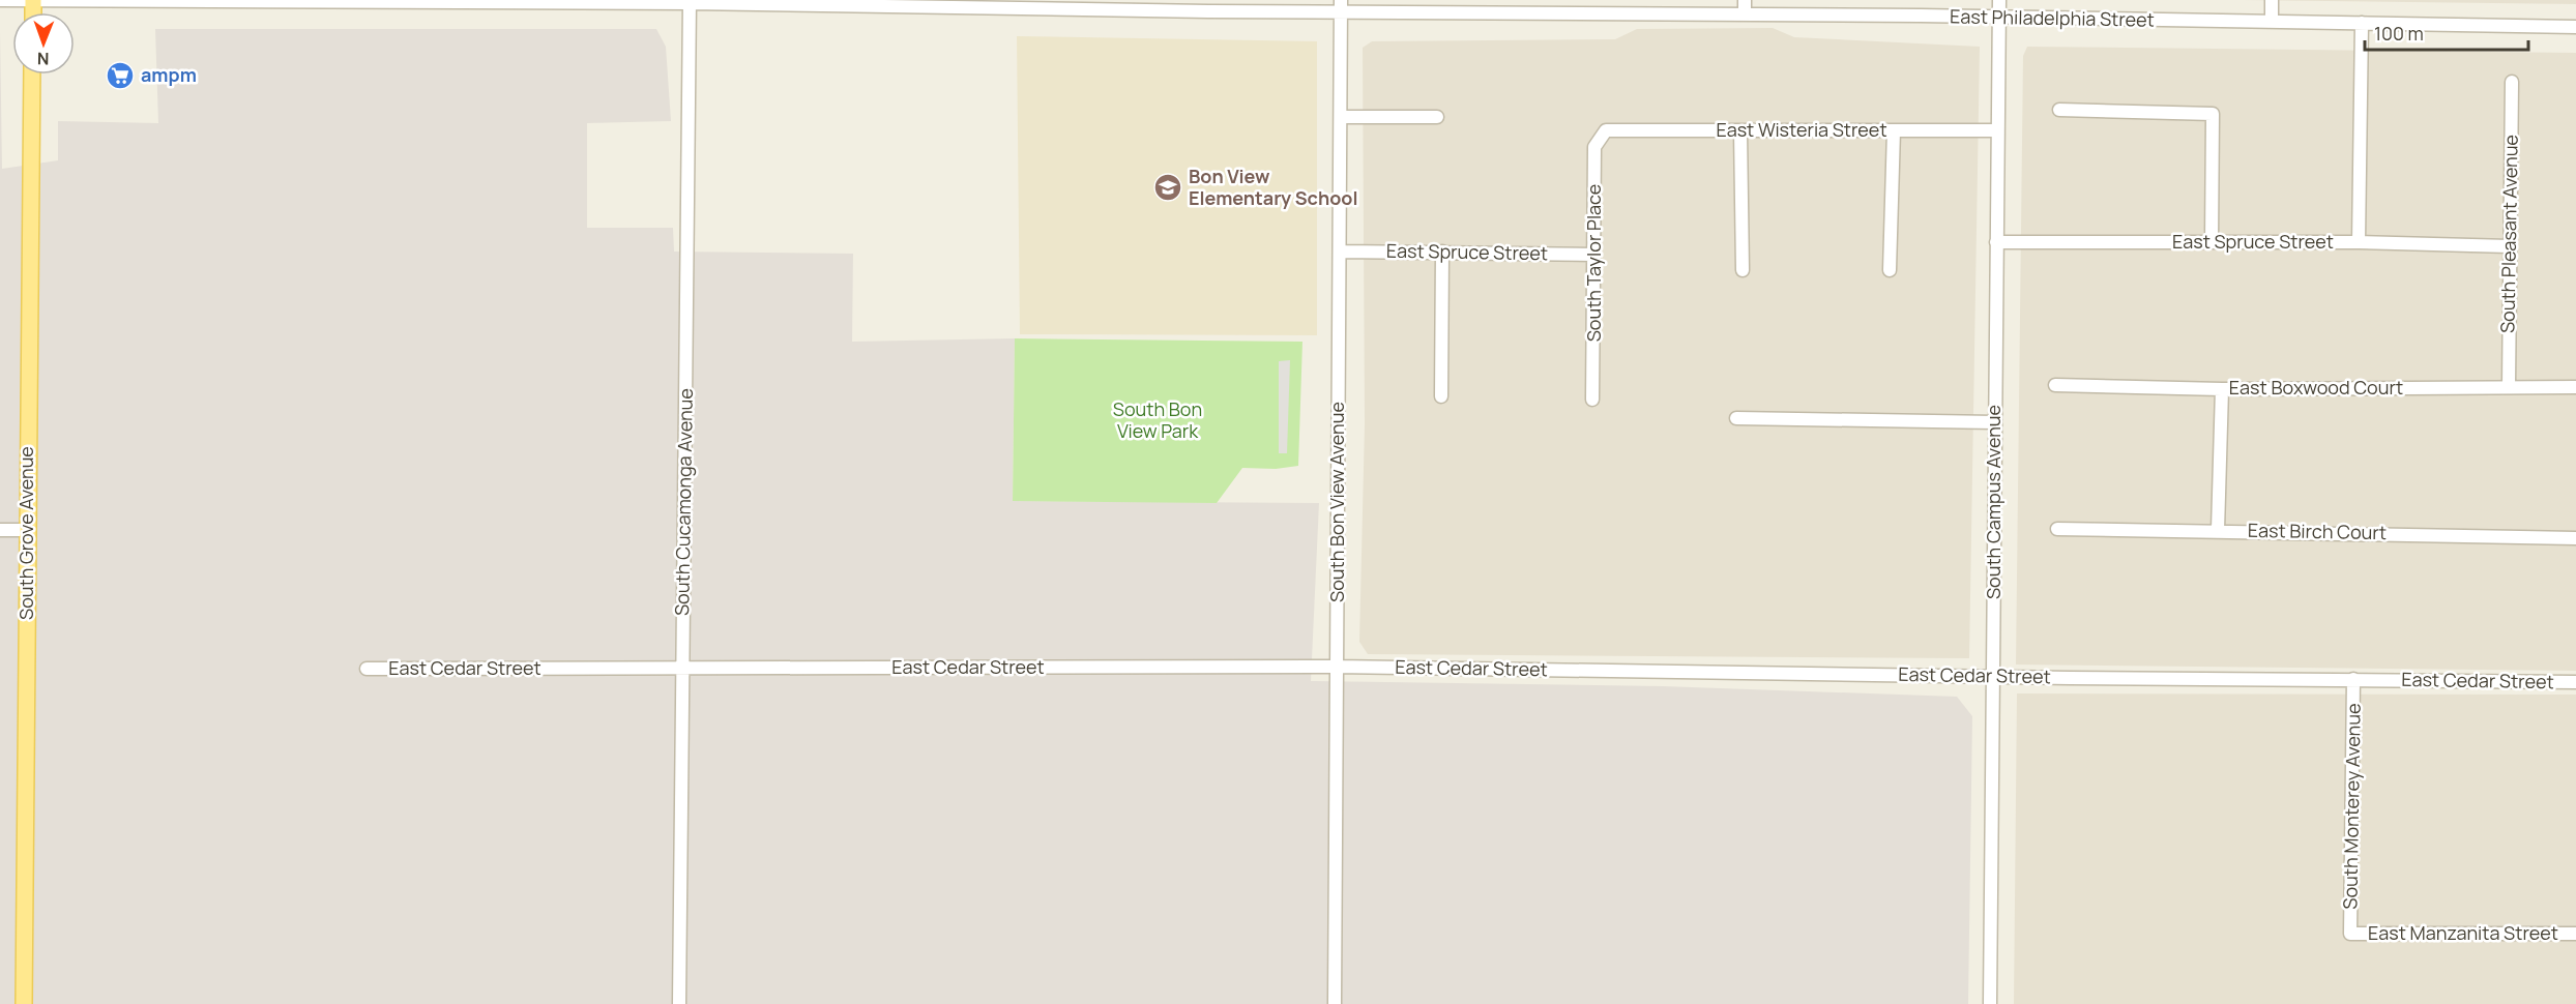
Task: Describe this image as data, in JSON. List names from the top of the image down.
{
  "streets": {
    "main road": ["South Grove Avenue"],
    "street": [
      "East Philadelphia Street",
      "East Wisteria Street",
      "South Pleasant Avenue",
      "East Spruce Street",
      "South Taylor Place",
      "East Boxwood Court",
      "South Cucamonga Avenue",
      "South Bon View Avenue",
      "South Campus Avenue",
      "East Birch Court",
      "East Cedar Street",
      "South Monterey Avenue",
      "East Manzanita Street"
    ]
  },
  "crossings": [
    ["East Philadelphia Street", "South Cucamonga Avenue"],
    ["East Philadelphia Street", "South Bon View Avenue"],
    ["East Philadelphia Street", "South Campus Avenue"],
    ["East Wisteria Street", "South Taylor Place"],
    ["East Wisteria Street", "South Campus Avenue"],
    ["South Pleasant Avenue", "East Spruce Street"],
    ["South Pleasant Avenue", "East Boxwood Court"],
    ["East Spruce Street", "South Taylor Place"],
    ["East Spruce Street", "South Bon View Avenue"],
    ["East Spruce Street", "South Campus Avenue"],
    ["South Cucamonga Avenue", "East Cedar Street"],
    ["South Bon View Avenue", "East Cedar Street"],
    ["South Campus Avenue", "East Cedar Street"],
    ["East Cedar Street", "South Monterey Avenue"],
    ["South Monterey Avenue", "East Manzanita Street"]
  ],
  "parks": ["South Bon View Park"],
  "places": {
    "supermarket": ["ampm"],
    "school or university": ["Bon View Elementary School"]
  },
  "scale_bar": "100 m",
  "north": "bottom"
}
